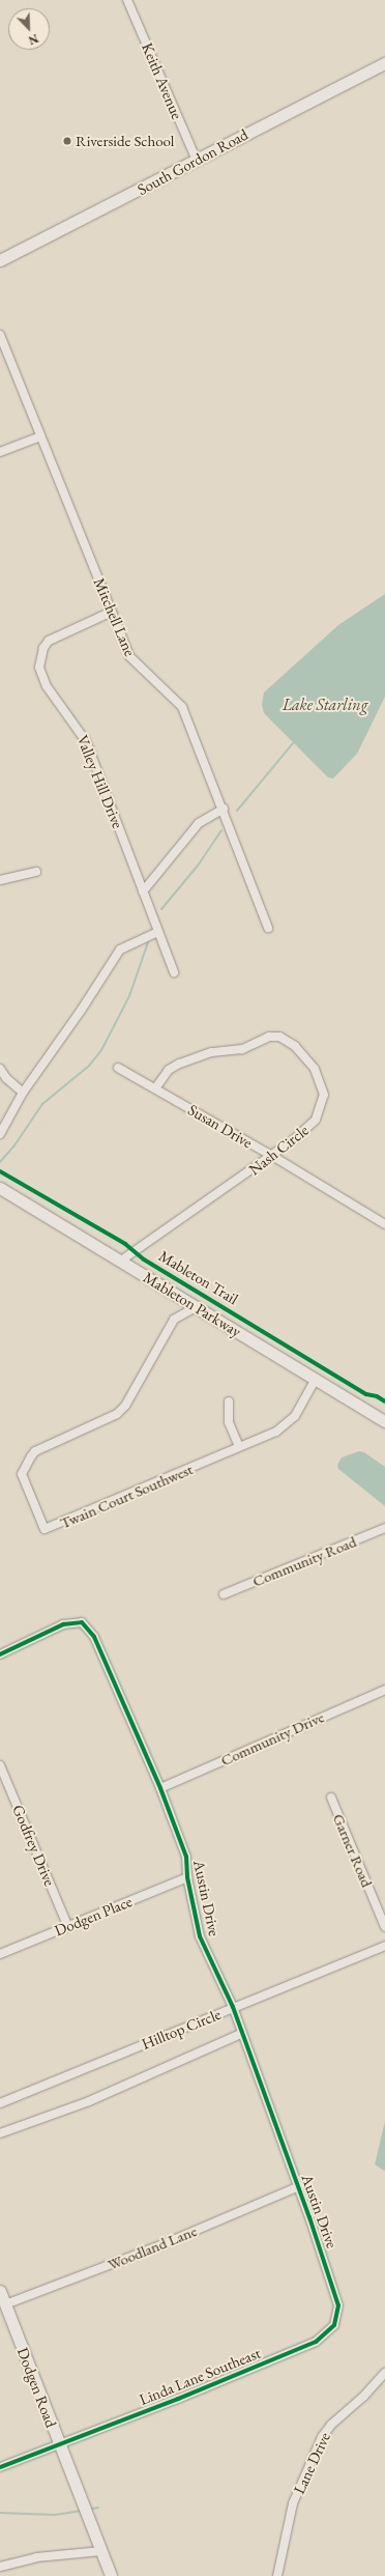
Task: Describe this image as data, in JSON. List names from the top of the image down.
{
  "streets": {
    "street": [
      "Keith Avenue",
      "South Gordon Road",
      "Mitchell Lane",
      "Valley Hill Drive",
      "Susan Drive",
      "Nash Circle",
      "Mableton Parkway",
      "Twain Court Southwest",
      "Community Road",
      "Community Drive",
      "Godfrey Drive",
      "Garner Road",
      "Austin Drive",
      "Dodgen Place",
      "Hilltop Circle",
      "Woodland Lane",
      "Linda Lane Southeast",
      "Dodgen Road",
      "Lane Drive"
    ],
    "cycle path": ["Mableton Trail"]
  },
  "crossings": [
    ["Keith Avenue", "South Gordon Road"],
    ["Mitchell Lane", "Valley Hill Drive"],
    ["Susan Drive", "Nash Circle"],
    ["Nash Circle", "Mableton Parkway"],
    ["Mableton Parkway", "Twain Court Southwest"],
    ["Community Drive", "Austin Drive"],
    ["Godfrey Drive", "Dodgen Place"],
    ["Austin Drive", "Dodgen Place"],
    ["Austin Drive", "Hilltop Circle"],
    ["Austin Drive", "Woodland Lane"],
    ["Austin Drive", "Linda Lane Southeast"],
    ["Woodland Lane", "Dodgen Road"],
    ["Linda Lane Southeast", "Dodgen Road"]
  ],
  "water": ["Lake Starling"],
  "places": ["Riverside School"],
  "north": "bottom right"
}
